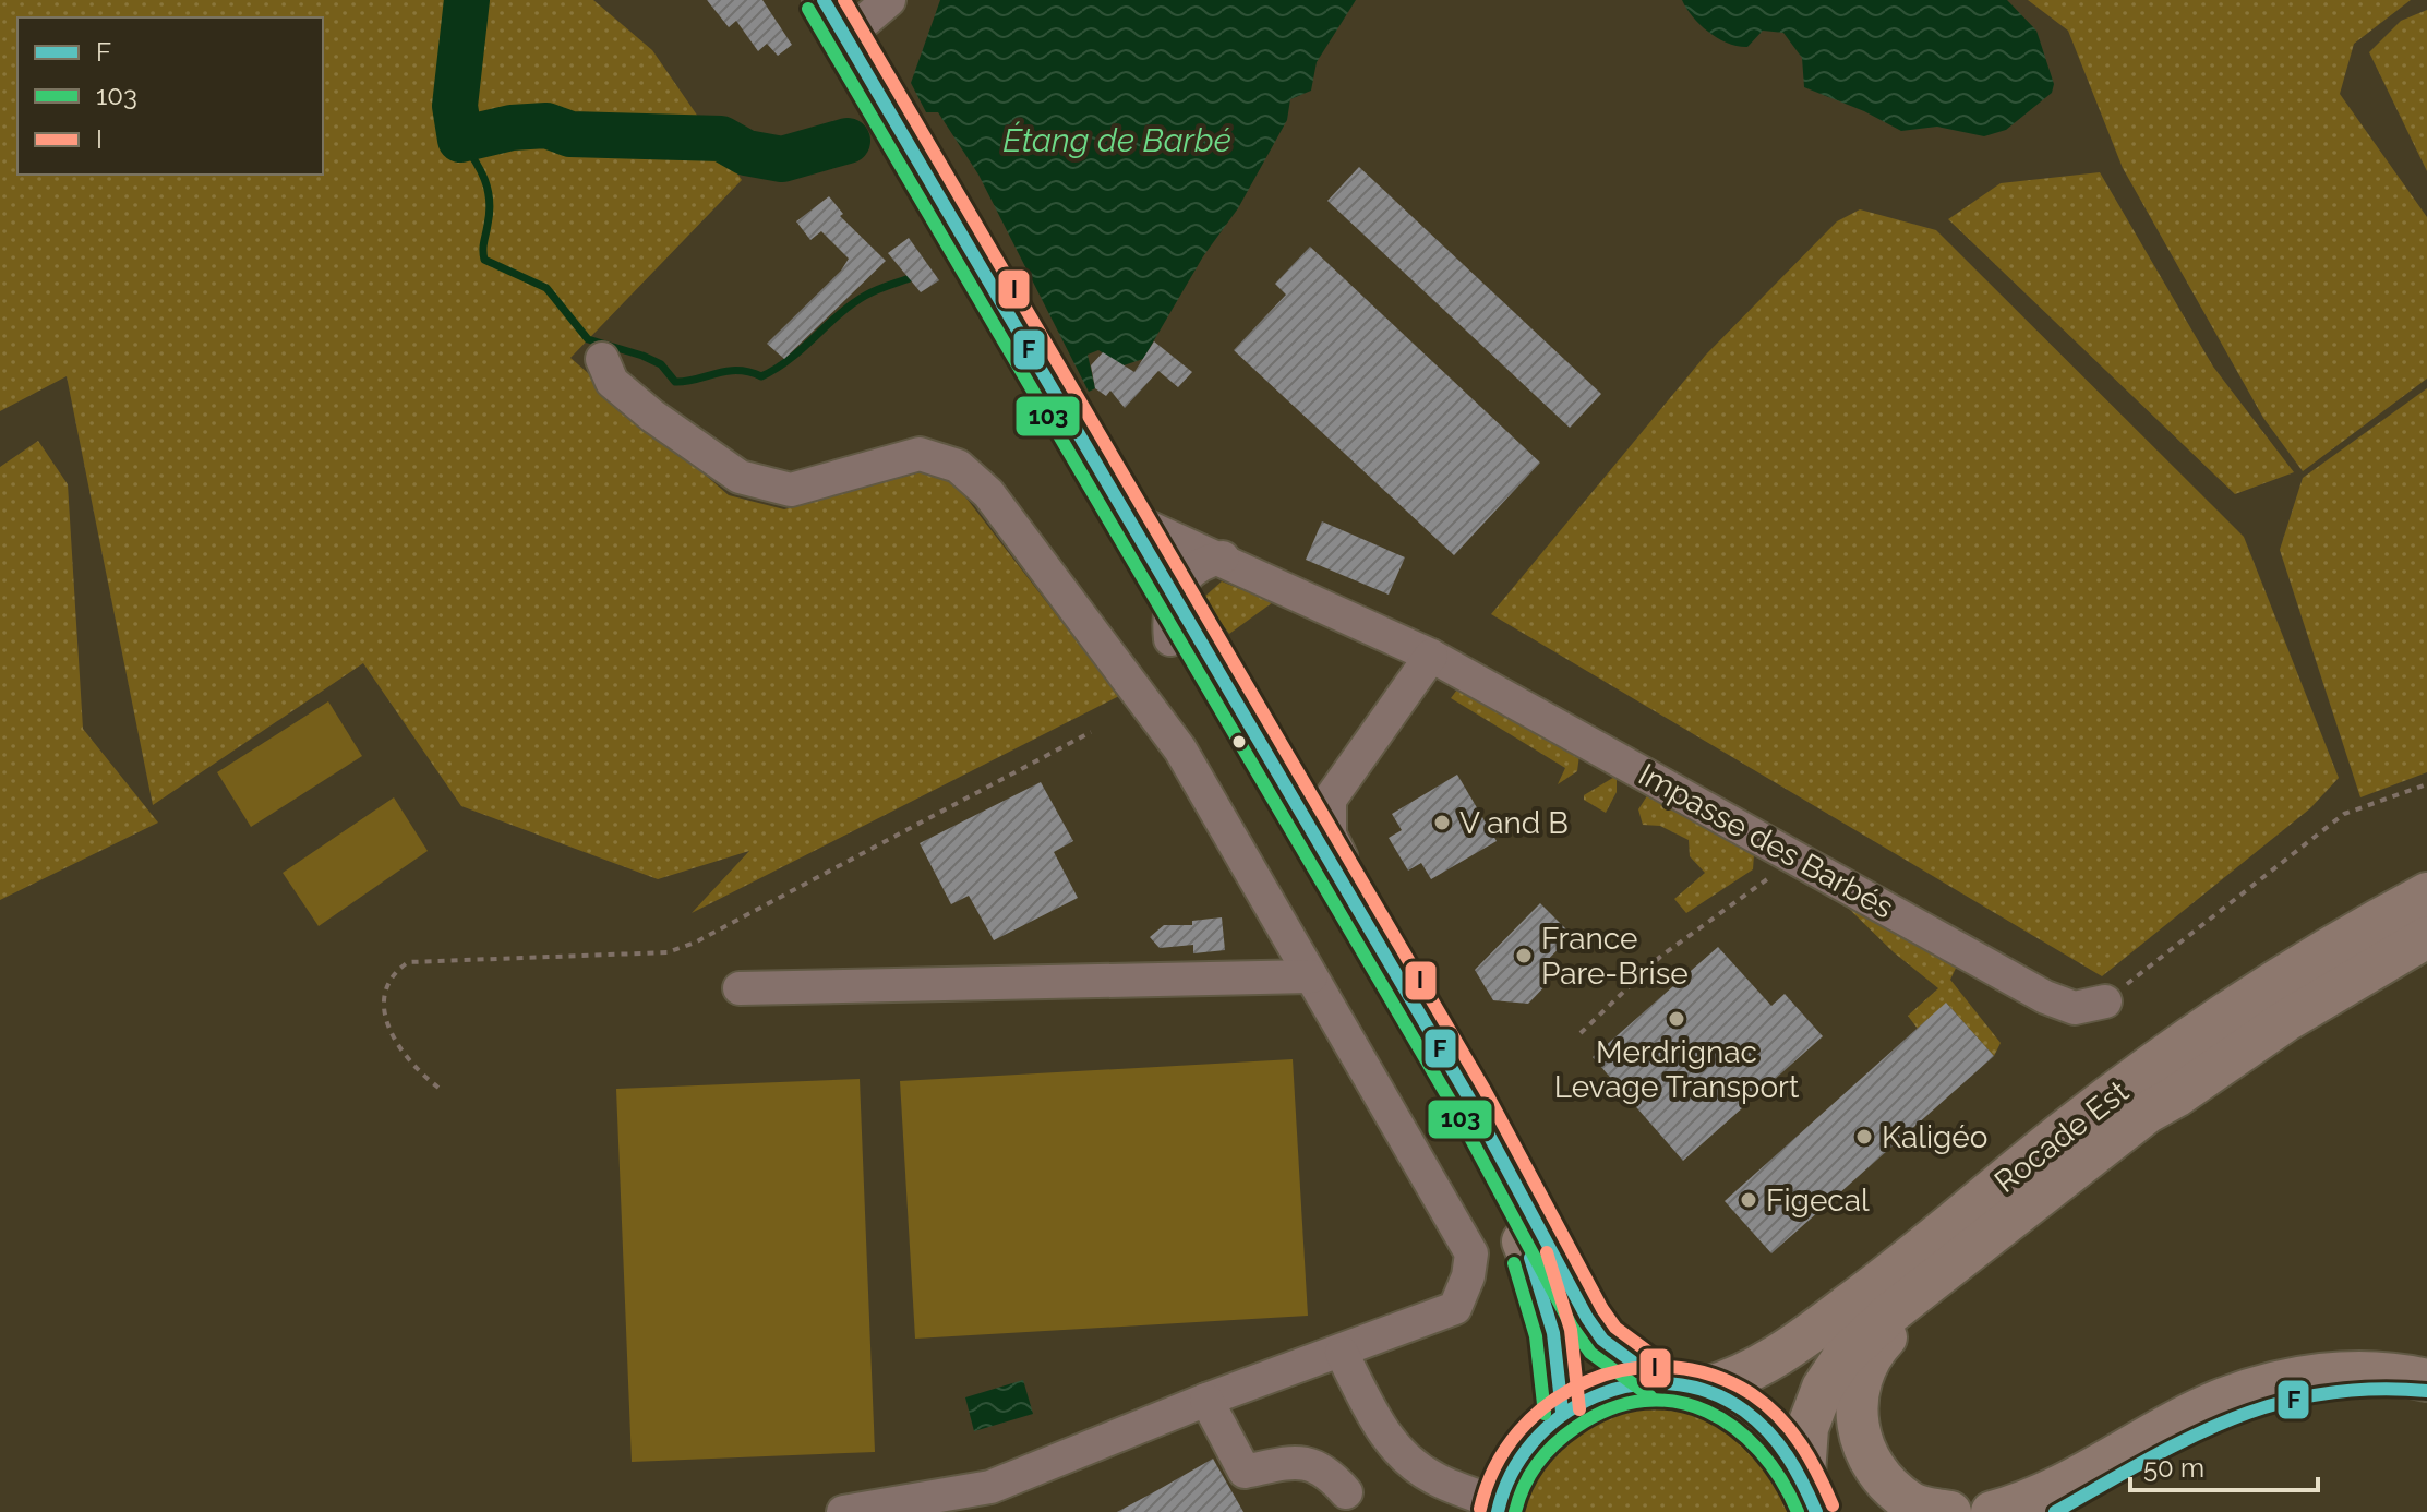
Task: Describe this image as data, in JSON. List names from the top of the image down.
{
  "streets": {
    "main road": ["Rocade Est"],
    "street": ["Impasse des Barbés"]
  },
  "water": ["Étang de Barbé"],
  "places": [
    "V and B",
    "France Pare-Brise",
    "Merdrignac Levage Transport",
    "Kaligéo",
    "Figecal"
  ],
  "lines": ["transit line F", "transit line I", "transit line 103"],
  "legend": ["F", "103", "I"],
  "scale_bar": "50 m"
}
